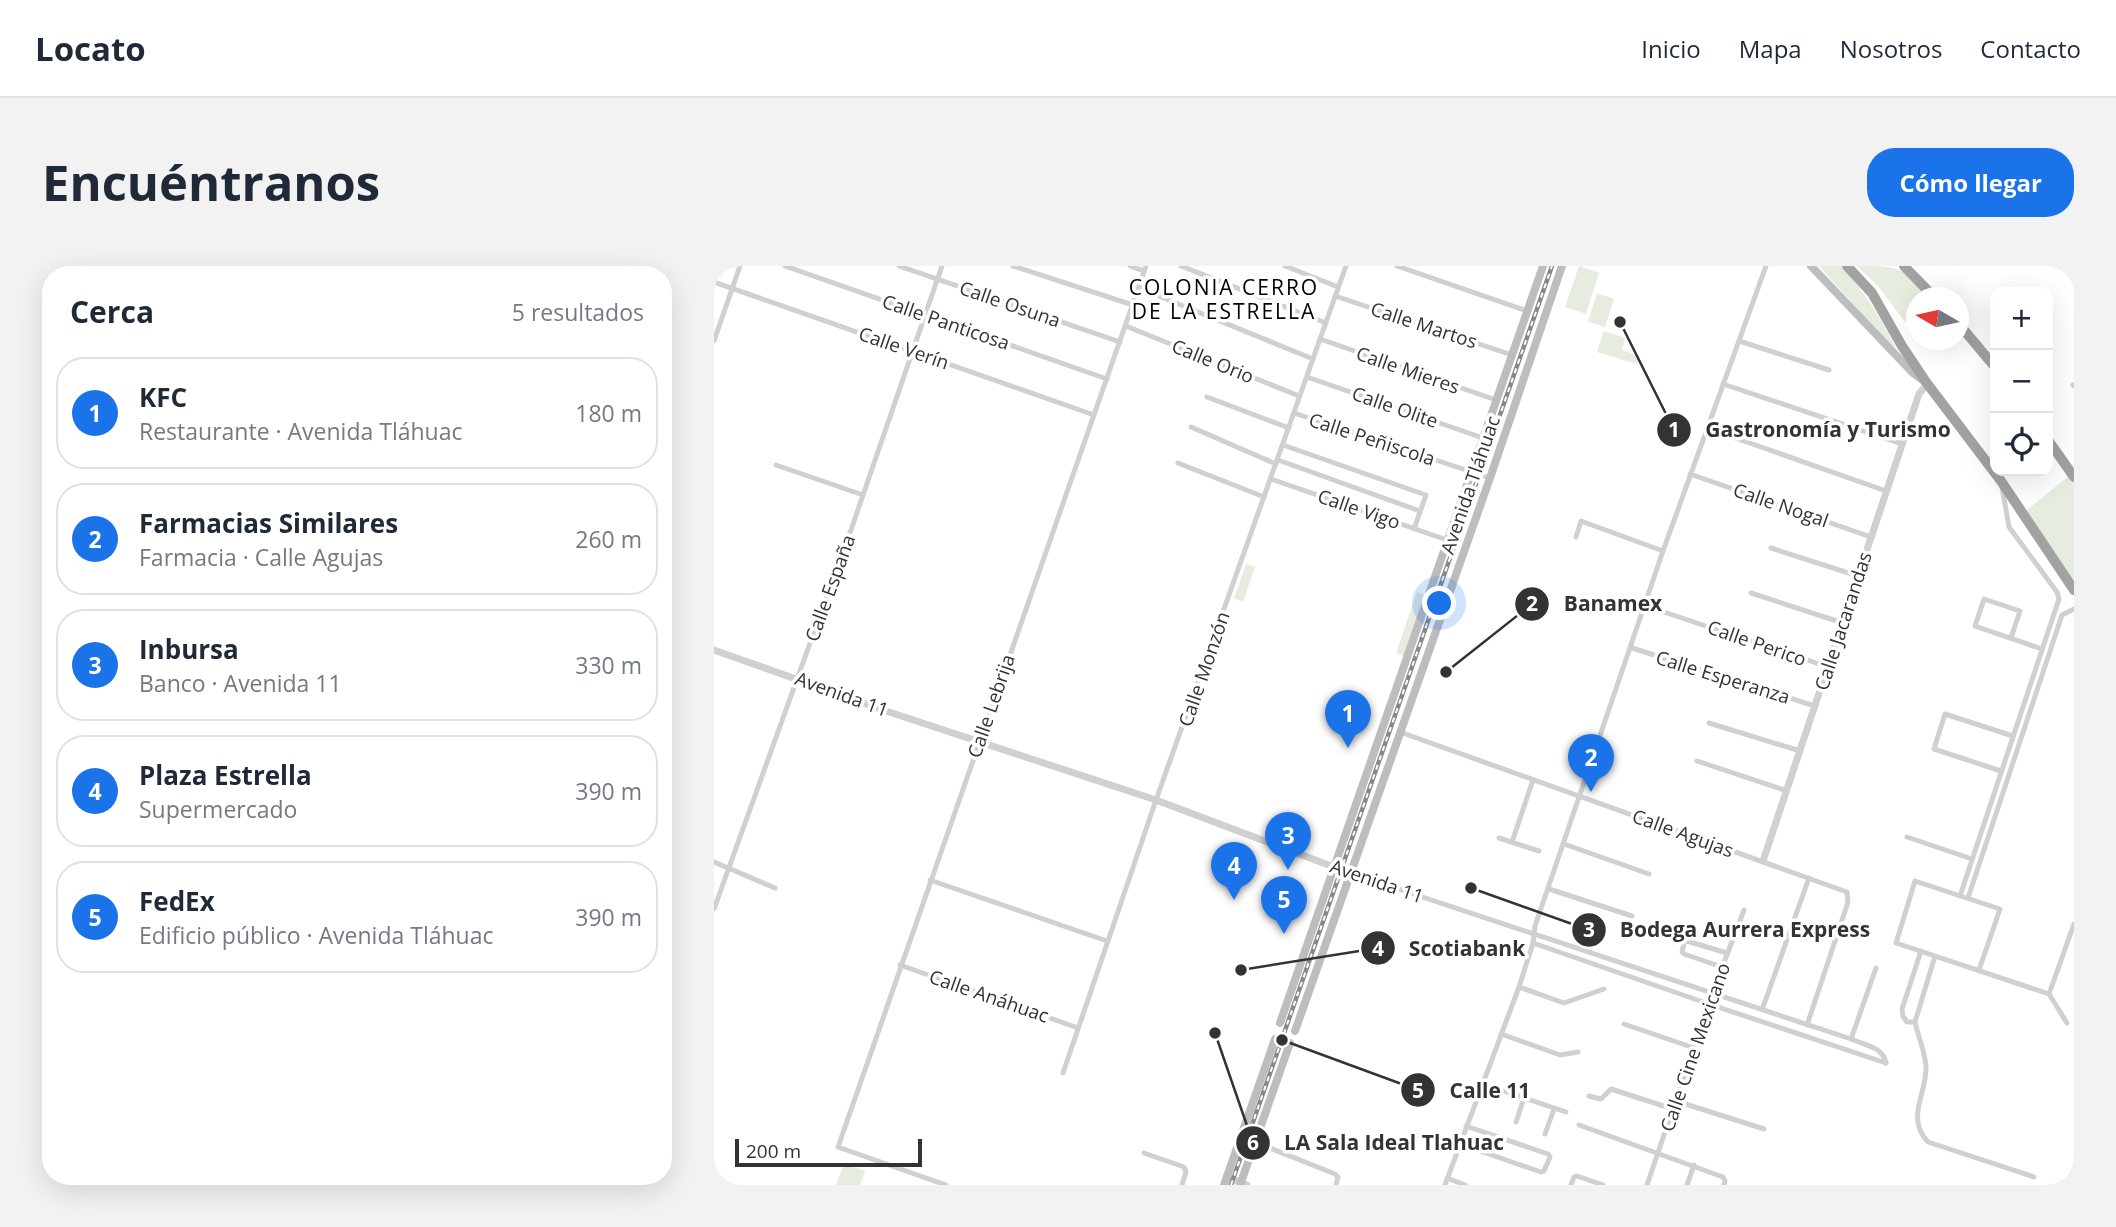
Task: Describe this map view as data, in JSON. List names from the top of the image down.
{
  "streets": {
    "main road": ["Avenida Tláhuac"],
    "street": [
      "Calle Osuna",
      "Calle Panticosa",
      "Calle Martos",
      "Calle Verín",
      "Calle Orio",
      "Calle Mieres",
      "Calle Olite",
      "Calle Peñiscola",
      "Calle Nogal",
      "Calle Vigo",
      "Calle España",
      "Calle Jacarandas",
      "Calle Perico",
      "Calle Monzón",
      "Calle Esperanza",
      "Avenida 11",
      "Calle Lebrija",
      "Calle Agujas",
      "Calle Anáhuac",
      "Calle Cine Mexicano"
    ]
  },
  "crossings": [
    ["Calle Osuna", "Calle España"],
    ["Calle Osuna", "Calle Lebrija"],
    ["Calle Panticosa", "Calle España"],
    ["Calle Panticosa", "Calle Lebrija"],
    ["Calle Martos", "Avenida Tláhuac"],
    ["Calle Martos", "Calle Monzón"],
    ["Calle Verín", "Calle España"],
    ["Calle Verín", "Calle Lebrija"],
    ["Calle Orio", "Calle Monzón"],
    ["Calle Orio", "Calle Lebrija"],
    ["Calle Mieres", "Avenida Tláhuac"],
    ["Calle Mieres", "Calle Monzón"],
    ["Calle Olite", "Avenida Tláhuac"],
    ["Calle Olite", "Calle Monzón"],
    ["Calle Peñiscola", "Avenida Tláhuac"],
    ["Calle Peñiscola", "Calle Monzón"],
    ["Avenida Tláhuac", "Calle Vigo"],
    ["Avenida Tláhuac", "Avenida 11"],
    ["Avenida Tláhuac", "Calle Agujas"],
    ["Calle Nogal", "Calle Jacarandas"],
    ["Calle Vigo", "Calle Monzón"],
    ["Calle España", "Avenida 11"],
    ["Calle Jacarandas", "Calle Perico"],
    ["Calle Jacarandas", "Calle Esperanza"],
    ["Calle Jacarandas", "Calle Agujas"],
    ["Calle Monzón", "Avenida 11"],
    ["Calle Monzón", "Calle Anáhuac"],
    ["Avenida 11", "Calle Lebrija"],
    ["Avenida 11", "Calle Agujas"],
    ["Avenida 11", "Calle Cine Mexicano"],
    ["Calle Lebrija", "Calle Anáhuac"]
  ],
  "districts": ["COLONIA CERRO DE LA ESTRELLA"],
  "places": [
    "Gastronomía y Turismo",
    "Banamex",
    "Bodega Aurrera Express",
    "Scotiabank",
    "LA Sala Ideal Tlahuac",
    "Calle 11"
  ],
  "scale_bar": "200 m",
  "north": "left",
  "page": {
    "header": "Locato",
    "nav": [
      "Inicio",
      "Mapa",
      "Nosotros",
      "Contacto"
    ],
    "buttons": "Cómo llegar",
    "title": "Encuéntranos",
    "heading": ["Cerca", "5 resultados"],
    "map_buttons": ["+", "−"],
    "list": [
      {
        "mark": "1",
        "name": "KFC",
        "note": "Restaurante · Avenida Tláhuac",
        "value": "180 m"
      },
      {
        "mark": "2",
        "name": "Farmacias Similares",
        "note": "Farmacia · Calle Agujas",
        "value": "260 m"
      },
      {
        "mark": "3",
        "name": "Inbursa",
        "note": "Banco · Avenida 11",
        "value": "330 m"
      },
      {
        "mark": "4",
        "name": "Plaza Estrella",
        "note": "Supermercado",
        "value": "390 m"
      },
      {
        "mark": "5",
        "name": "FedEx",
        "note": "Edificio público · Avenida Tláhuac",
        "value": "390 m"
      }
    ],
    "pins": [
      "1",
      "2",
      "3",
      "4",
      "5"
    ],
    "scale": "200 m"
  }
}
